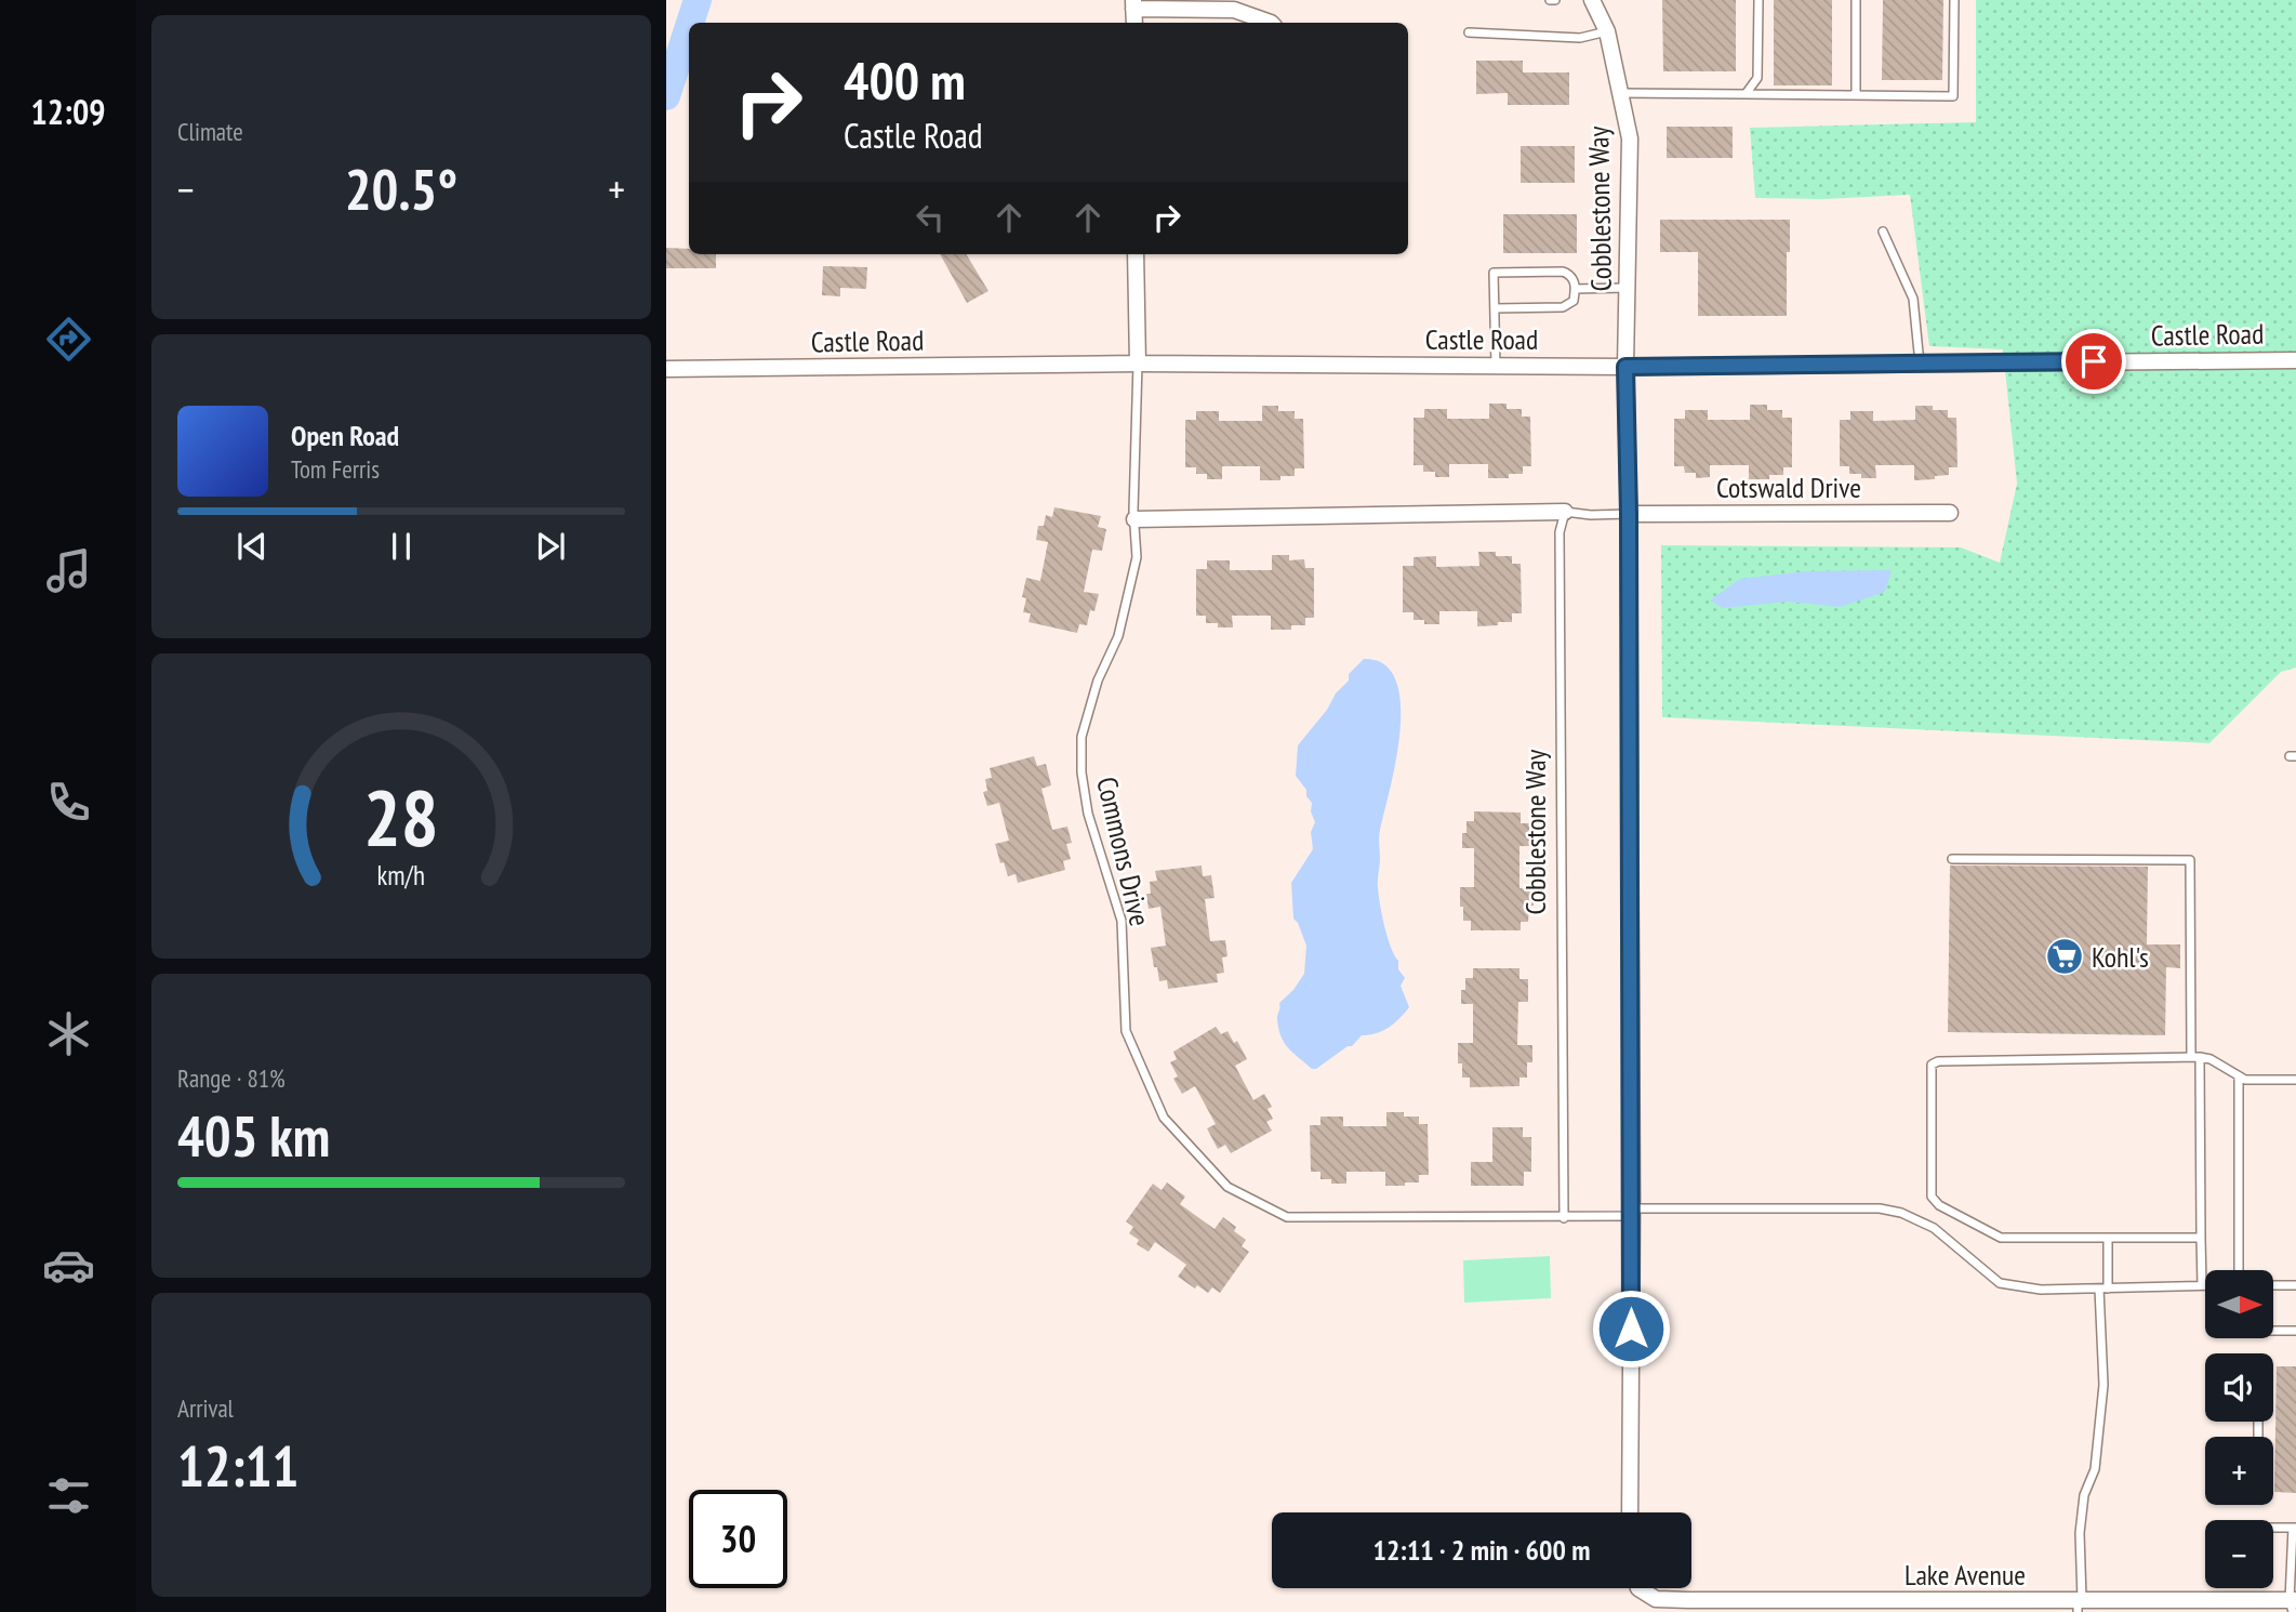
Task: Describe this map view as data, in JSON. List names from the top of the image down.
{
  "streets": {
    "street": [
      "Cobblestone Way",
      "Castle Road",
      "Cotswald Drive",
      "Lake Avenue"
    ],
    "lane": ["Commons Drive"]
  },
  "crossings": [
    ["Cobblestone Way", "Castle Road"],
    ["Cobblestone Way", "Cotswald Drive"],
    ["Cobblestone Way", "Commons Drive"],
    ["Castle Road", "Commons Drive"]
  ],
  "places": {
    "supermarket": ["Kohl's"]
  },
  "north": "right",
  "page": {
    "tabs": "12:09",
    "tile": [
      "Climate",
      ["Range · 81%", "405 km"],
      ["Arrival", "12:11"]
    ],
    "turn": ["400 m", "Castle Road"],
    "heat": ["−", "20.5°", "+"],
    "song": ["Open Road", "Tom Ferris"],
    "map_buttons": ["+", "−"],
    "limit": "30",
    "trip": "12:11 · 2 min · 600 m",
    "gauge": ["28", "km/h"]
  }
}
